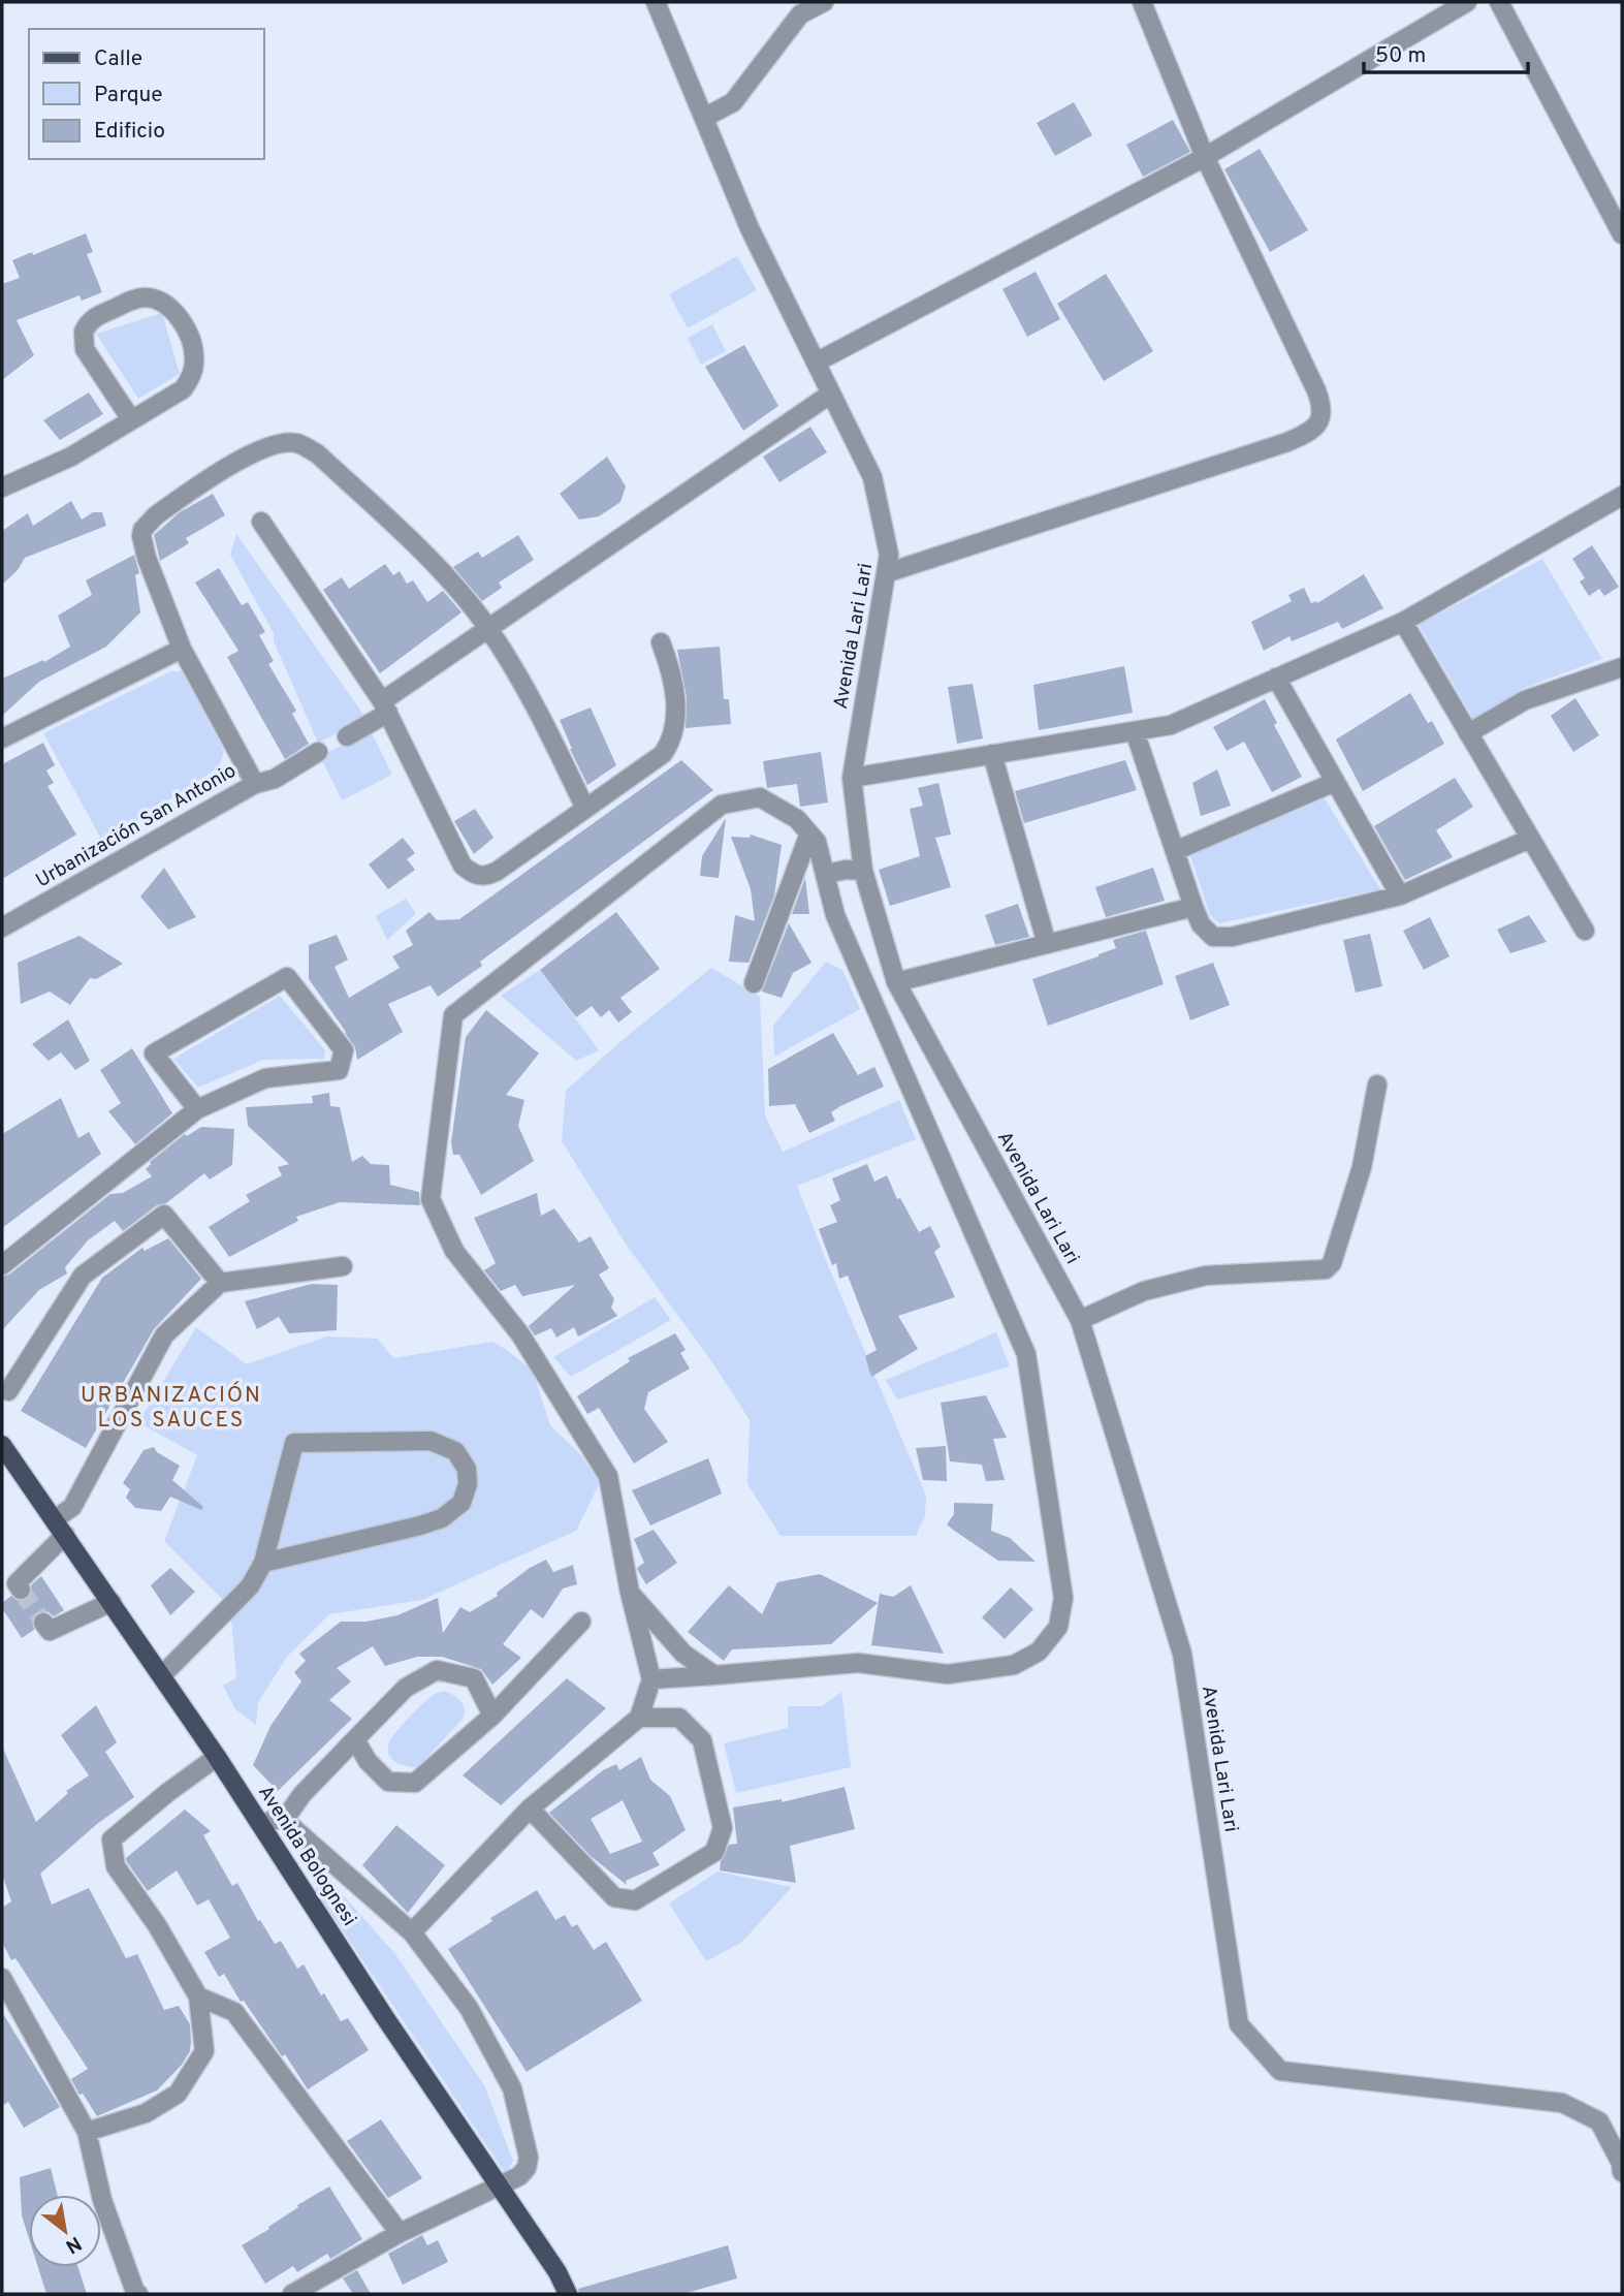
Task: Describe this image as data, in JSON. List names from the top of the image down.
{
  "streets": {
    "main road": ["Avenida Bolognesi"],
    "street": ["Avenida Lari Lari", "Urbanización San Antonio"]
  },
  "districts": ["URBANIZACIÓN LOS SAUCES"],
  "legend": ["Calle", "Parque", "Edificio"],
  "scale_bar": "50 m",
  "north": "bottom right"
}
